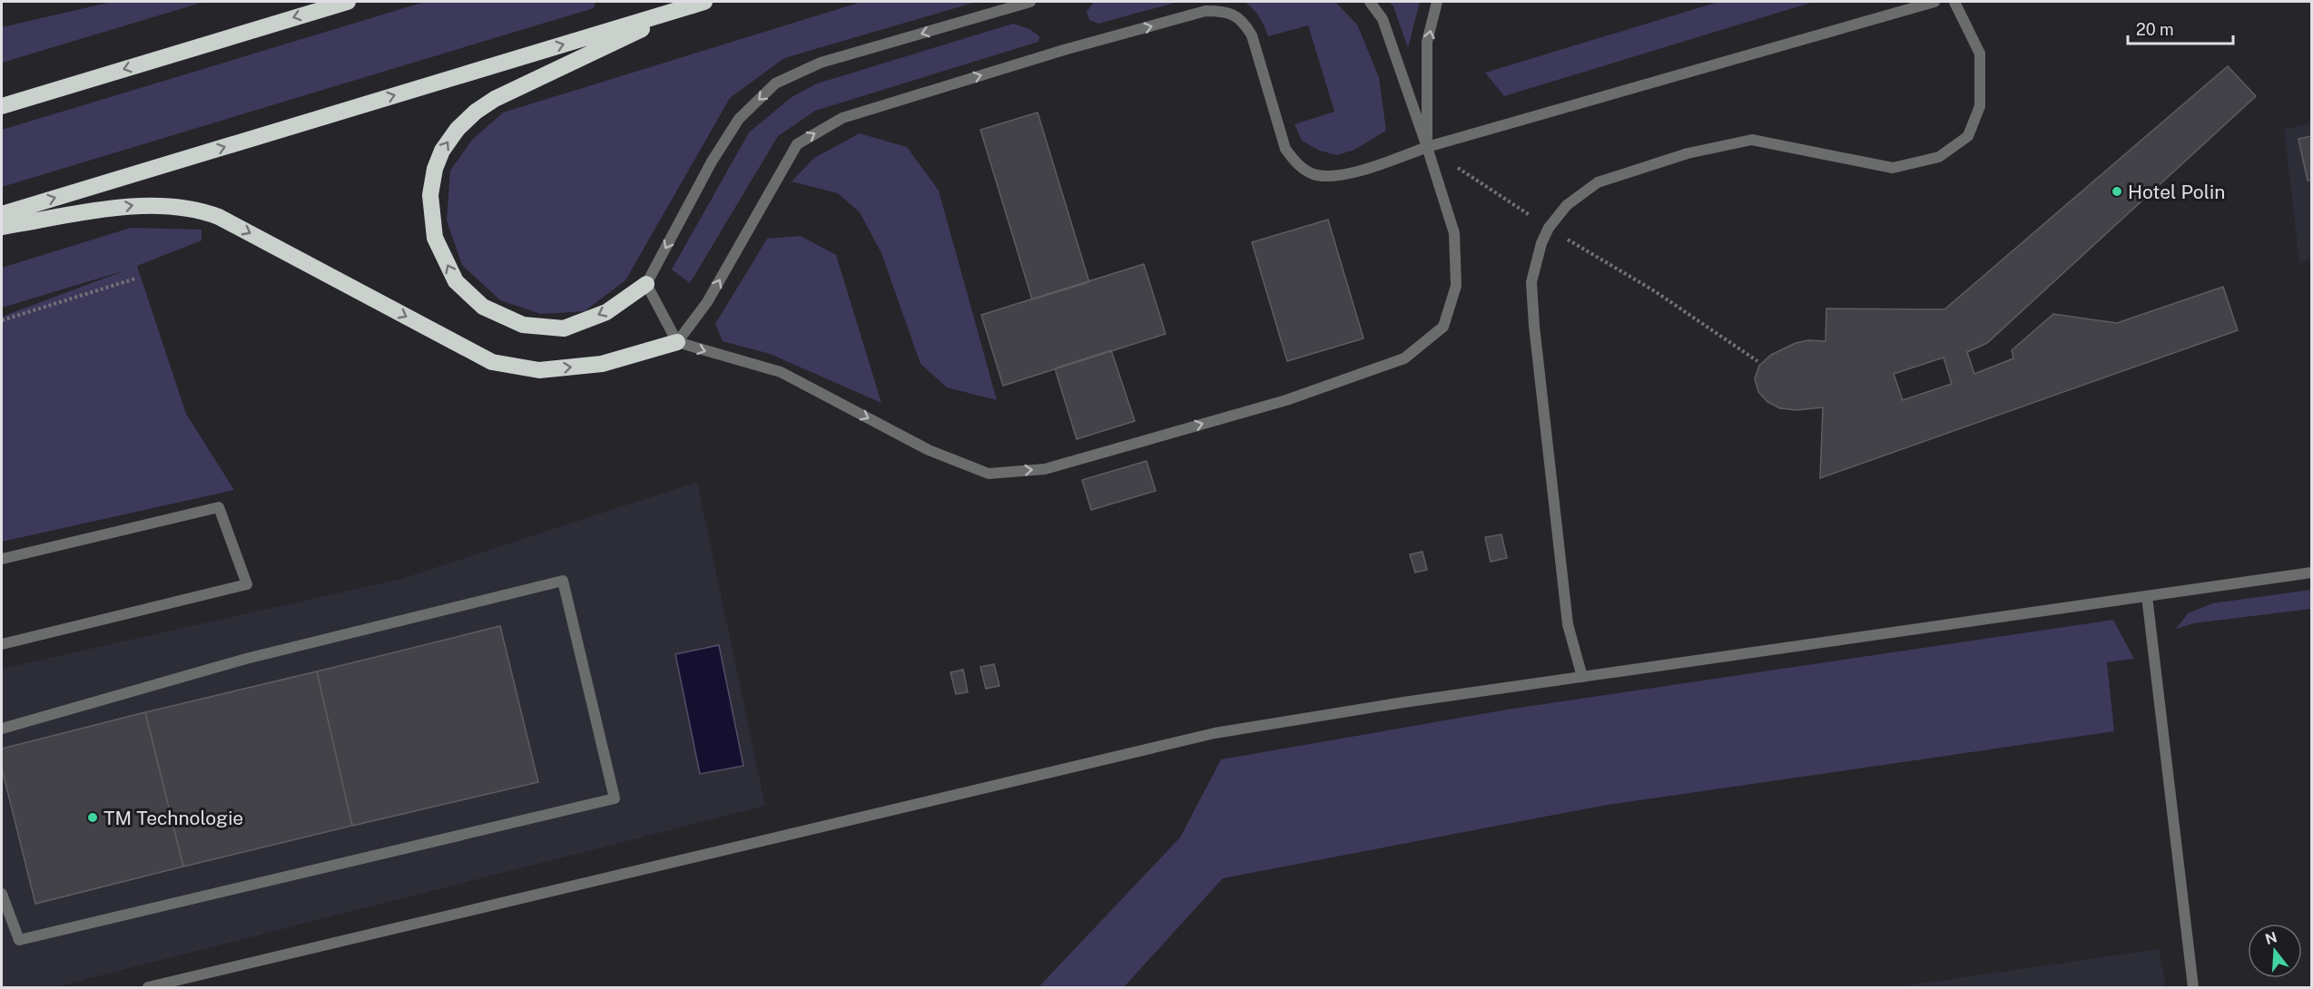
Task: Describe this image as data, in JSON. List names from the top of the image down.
{
  "places": ["Hotel Polin", "TM Technologie"],
  "scale_bar": "20 m",
  "north": "top"
}
